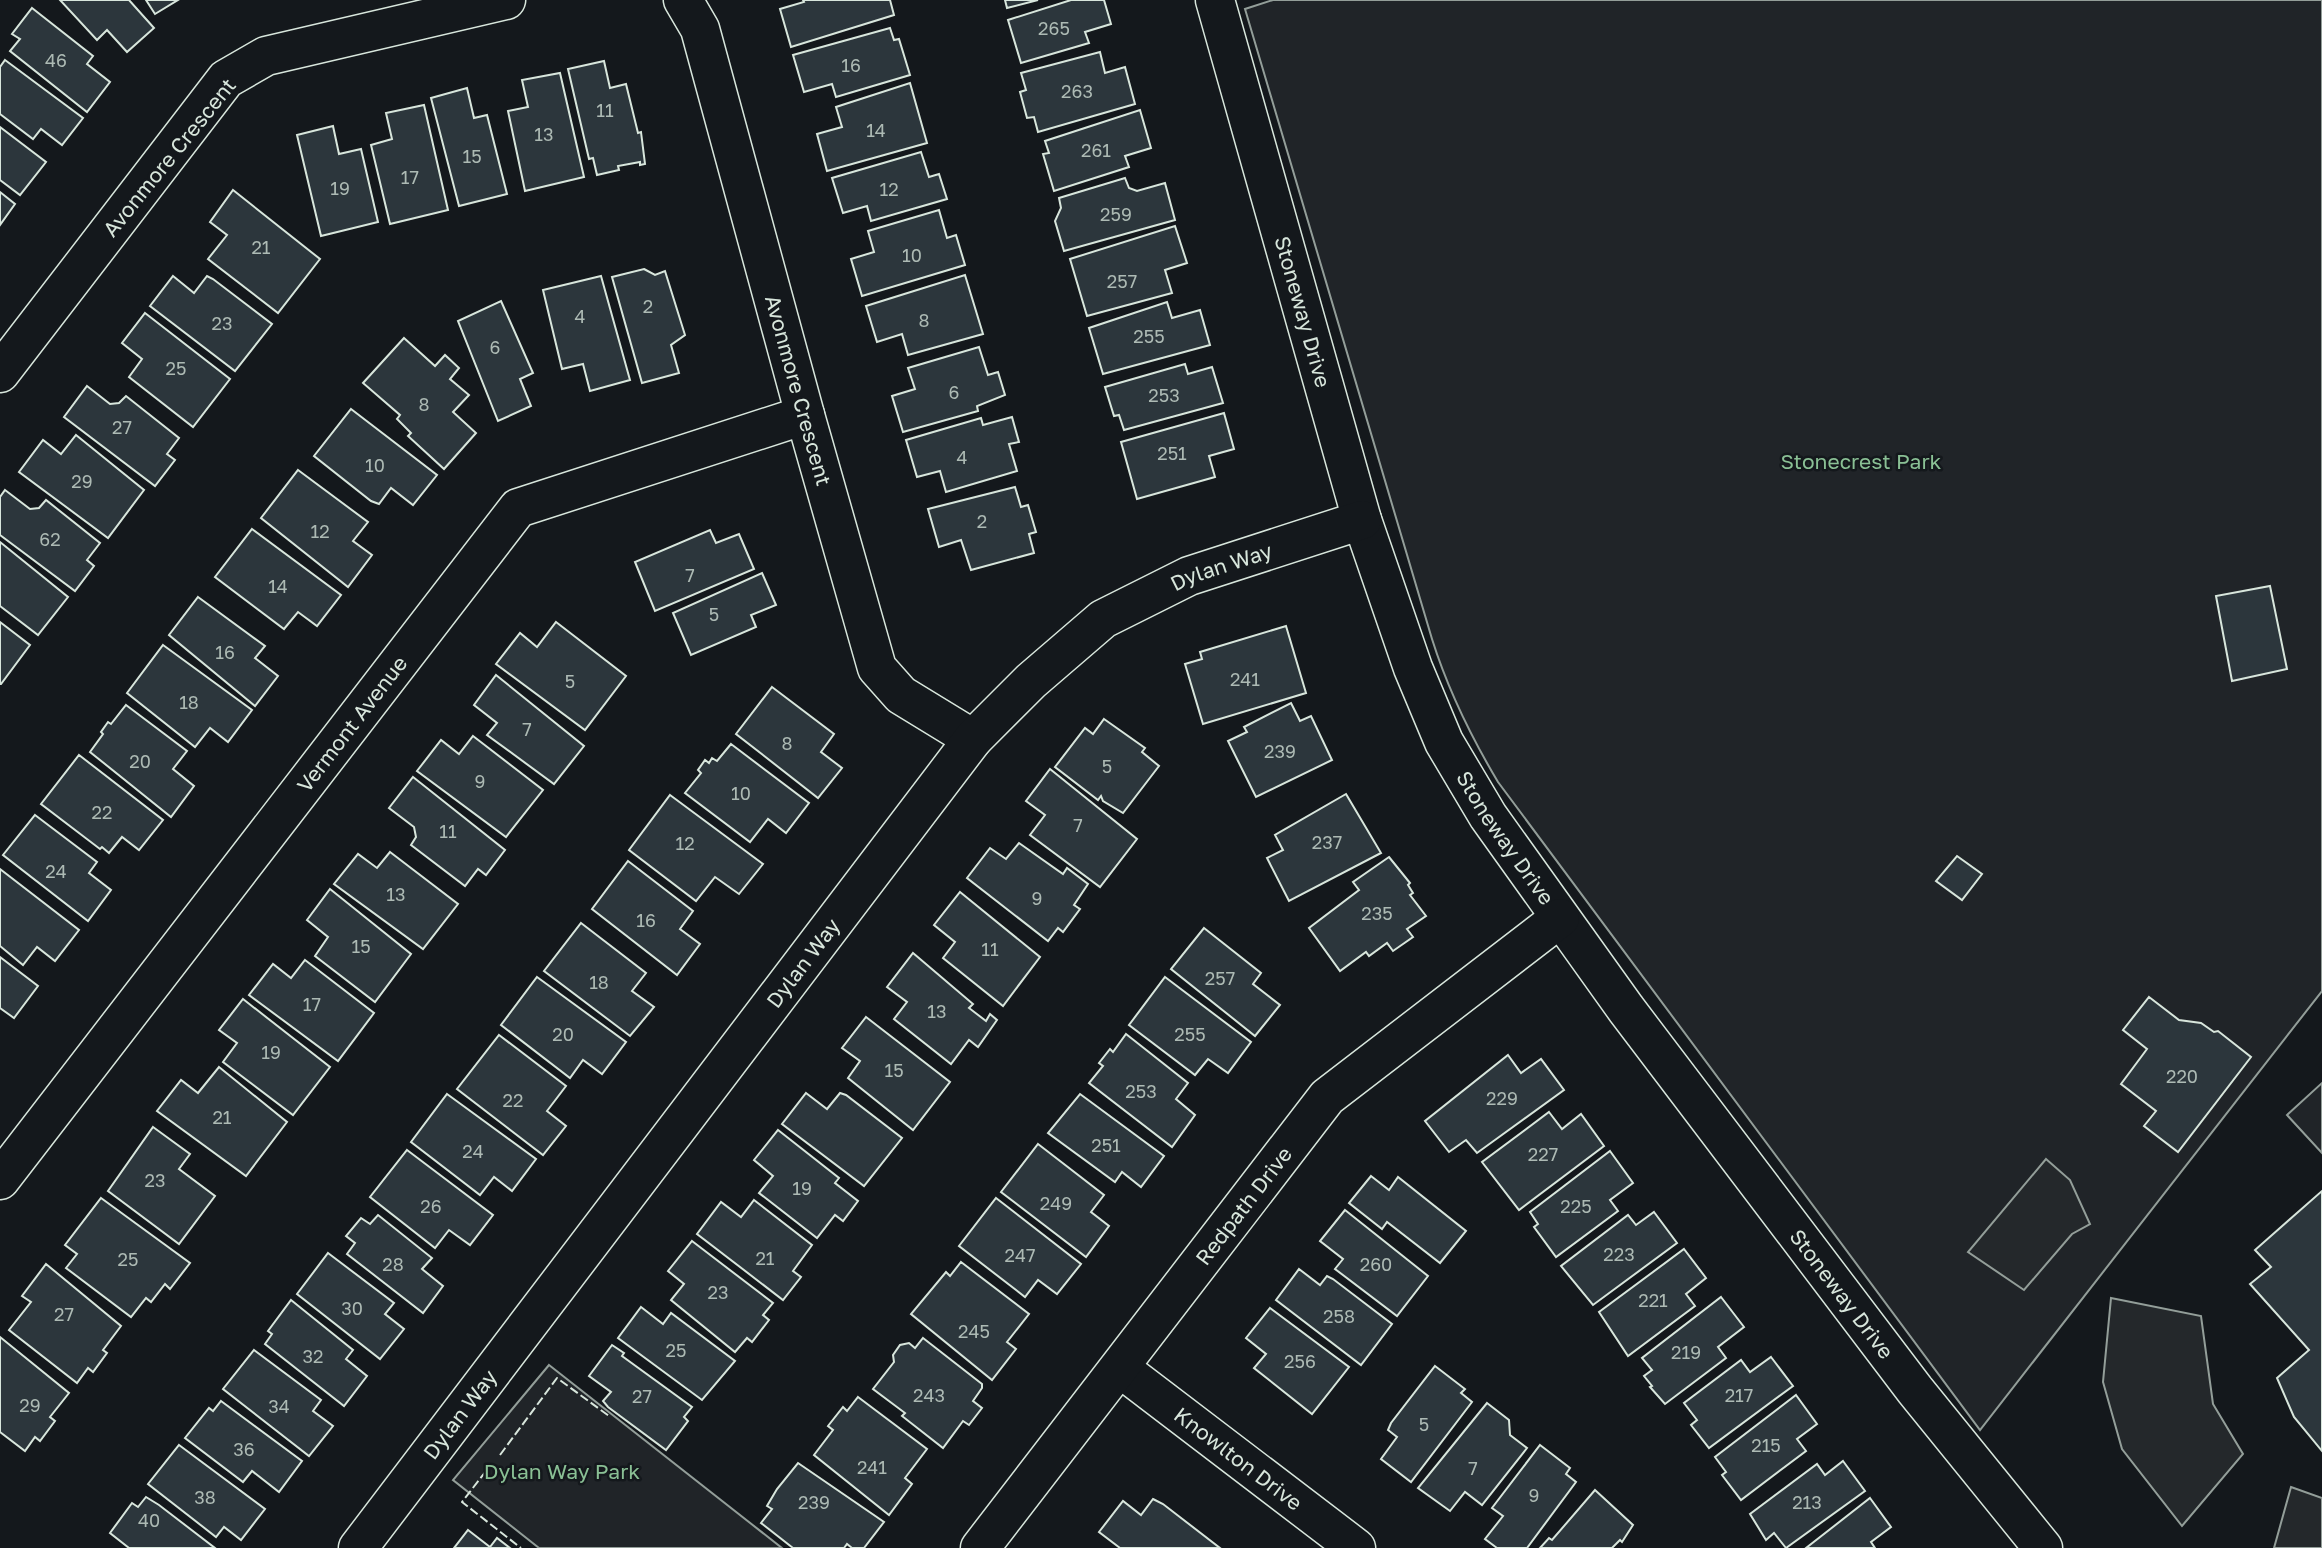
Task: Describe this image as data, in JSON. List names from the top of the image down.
{
  "streets": {
    "street": [
      "Avonmore Crescent",
      "Stoneway Drive",
      "Dylan Way",
      "Vermont Avenue",
      "Redpath Drive",
      "Knowlton Drive"
    ]
  },
  "crossings": [
    ["Avonmore Crescent", "Dylan Way"],
    ["Avonmore Crescent", "Vermont Avenue"],
    ["Stoneway Drive", "Dylan Way"],
    ["Stoneway Drive", "Redpath Drive"],
    ["Redpath Drive", "Knowlton Drive"]
  ],
  "parks": ["Stonecrest Park", "Dylan Way Park"],
  "house_numbers": [
    "265",
    "46",
    "16",
    "263",
    "11",
    "14",
    "13",
    "261",
    "15",
    "17",
    "19",
    "12",
    "259",
    "21",
    "10",
    "257",
    "2",
    "4",
    "8",
    "23",
    "255",
    "6",
    "25",
    "6",
    "253",
    "8",
    "27",
    "251",
    "4",
    "10",
    "29",
    "2",
    "12",
    "62",
    "7",
    "14",
    "5",
    "16",
    "241",
    "5",
    "18",
    "7",
    "8",
    "239",
    "20",
    "5",
    "9",
    "10",
    "22",
    "7",
    "11",
    "237",
    "12",
    "24",
    "13",
    "9",
    "235",
    "16",
    "15",
    "11",
    "257",
    "18",
    "17",
    "13",
    "20",
    "255",
    "19",
    "15",
    "220",
    "253",
    "229",
    "22",
    "21",
    "251",
    "24",
    "227",
    "23",
    "19",
    "249",
    "26",
    "225",
    "223",
    "247",
    "21",
    "25",
    "28",
    "260",
    "23",
    "221",
    "30",
    "27",
    "258",
    "245",
    "25",
    "219",
    "32",
    "256",
    "243",
    "217",
    "27",
    "29",
    "34",
    "5",
    "215",
    "36",
    "241",
    "7",
    "9",
    "38",
    "239",
    "213",
    "40"
  ]
}
